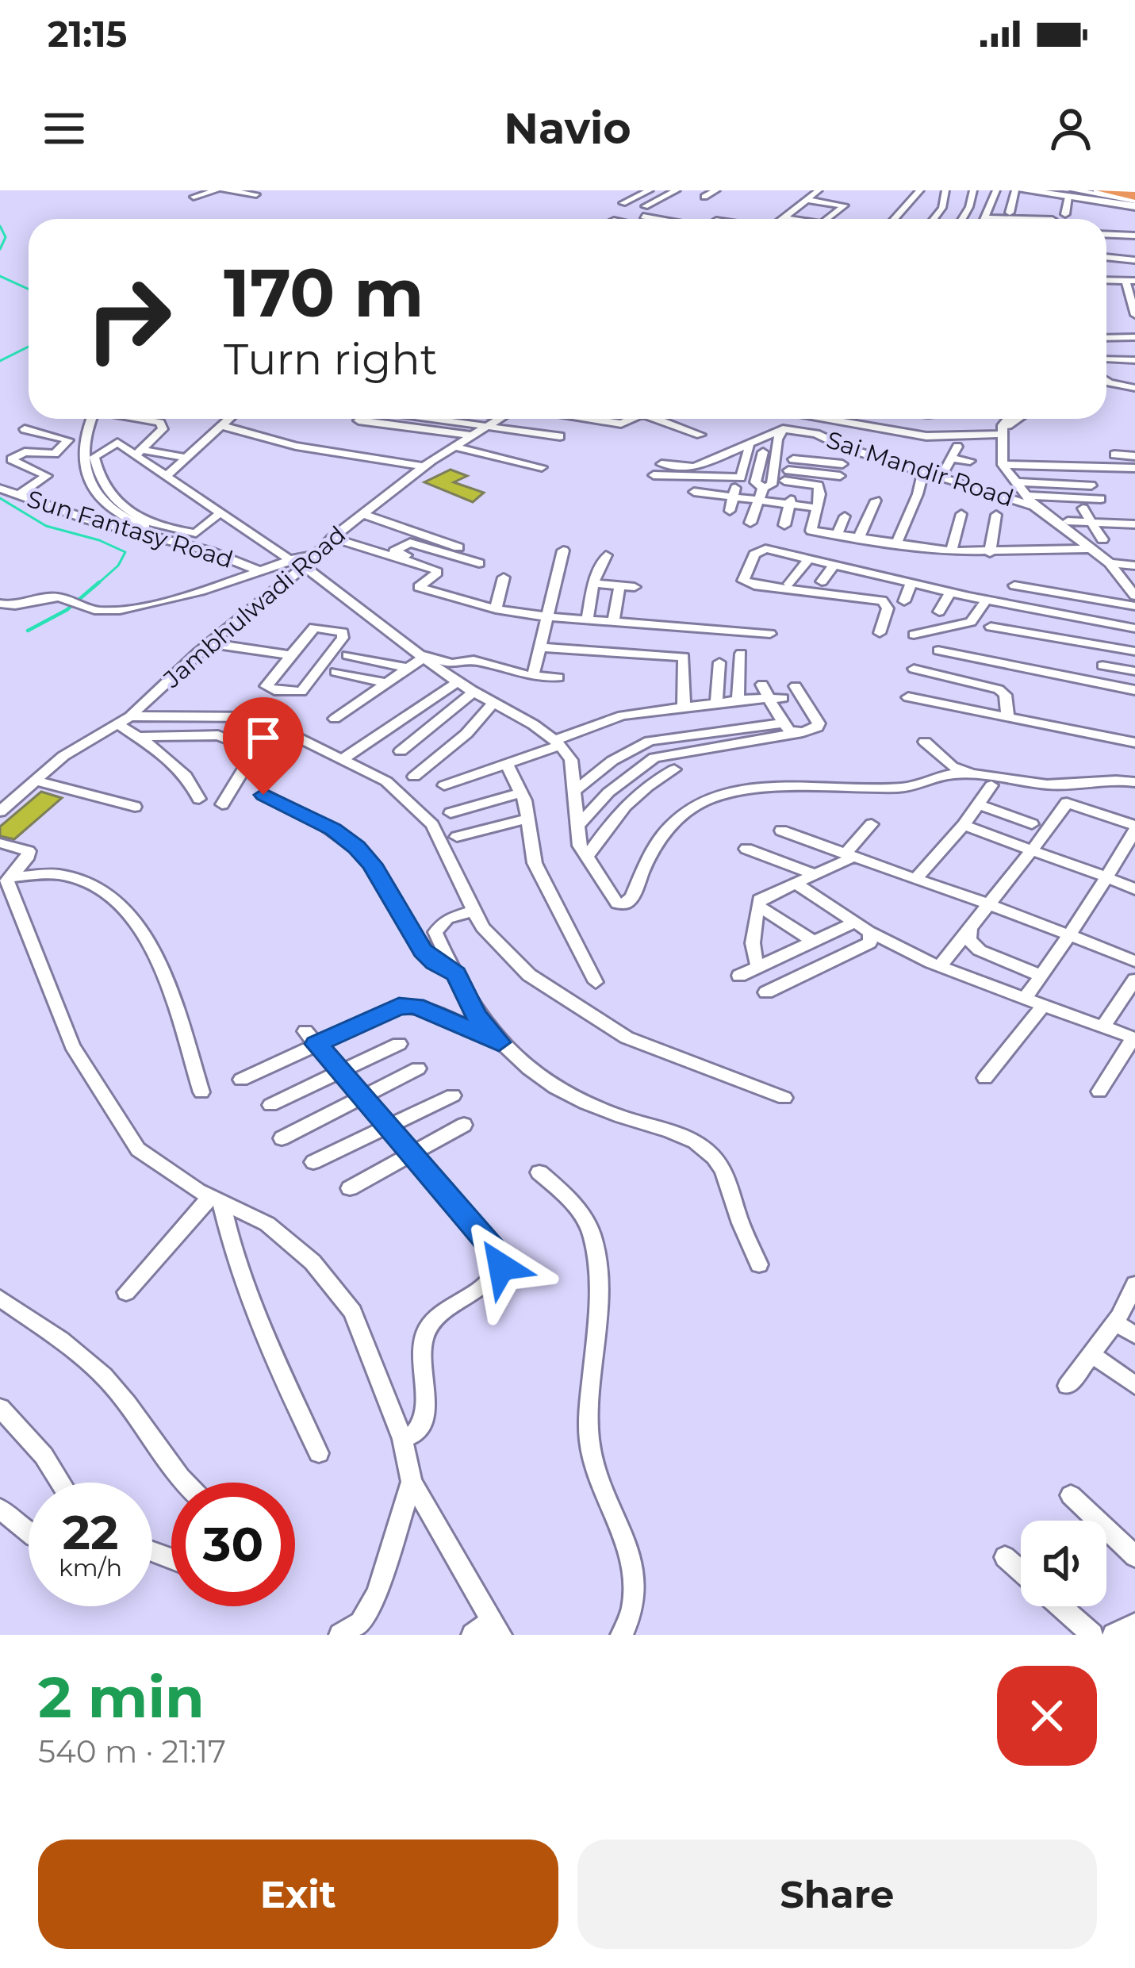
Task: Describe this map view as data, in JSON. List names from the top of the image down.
{
  "streets": {
    "street": ["Sai Mandir Road", "Sun Fantasy Road", "Jambhulwadi Road"]
  },
  "page": {
    "status": "21:15",
    "header": "Navio",
    "turn": ["170 m", "Turn right"],
    "speed": "22 km/h",
    "limit": "30",
    "heading": ["2 min", "540 m · 21:17"],
    "buttons": ["Exit", "Share"]
  }
}
